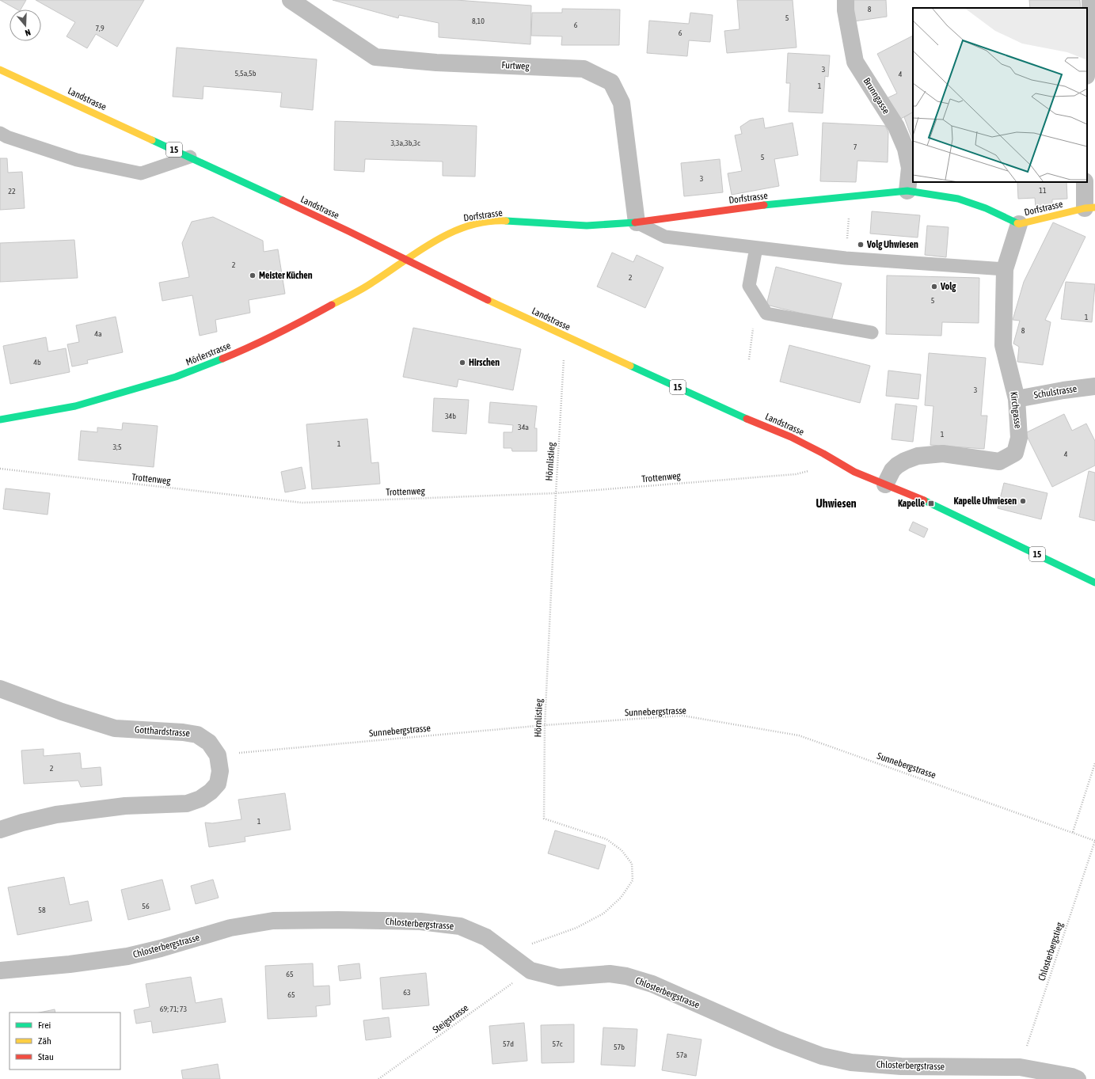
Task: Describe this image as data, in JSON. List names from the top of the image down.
{
  "streets": {
    "main road": [
      "Landstrasse",
      "15",
      "Dorfstrasse",
      "Mörlerstrasse"
    ],
    "street": [
      "Furtweg",
      "Brunngasse",
      "Schulstrasse",
      "Kirchgasse",
      "Gotthardstrasse",
      "Chlosterbergstrasse"
    ],
    "path": [
      "Hörnlistieg",
      "Trottenweg",
      "Sunnebergstrasse",
      "Chlosterbergstieg",
      "Steigstrasse"
    ]
  },
  "crossings": [
    ["Furtweg", "Dorfstrasse"],
    ["Brunngasse", "Dorfstrasse"],
    ["Landstrasse", "Dorfstrasse"],
    ["Landstrasse", "Mörlerstrasse"],
    ["Landstrasse", "Kirchgasse"],
    ["Dorfstrasse", "Mörlerstrasse"],
    ["Dorfstrasse", "Kirchgasse"],
    ["Schulstrasse", "Kirchgasse"],
    ["Hörnlistieg", "Trottenweg"],
    ["Hörnlistieg", "Sunnebergstrasse"],
    ["Hörnlistieg", "Chlosterbergstrasse"],
    ["Sunnebergstrasse", "Gotthardstrasse"],
    ["Sunnebergstrasse", "Chlosterbergstieg"],
    ["Chlosterbergstrasse", "Chlosterbergstieg"],
    ["Chlosterbergstrasse", "Steigstrasse"]
  ],
  "districts": ["Uhwiesen"],
  "places": {
    "other": [
      "Volg Uhwiesen",
      "Meister Küchen",
      "Volg",
      "Hirschen",
      "Kapelle Uhwiesen"
    ],
    "transit": ["Kapelle"]
  },
  "house_numbers": [
    "8",
    "5",
    "8,10",
    "6",
    "7,9",
    "6",
    "3",
    "5,5a,5b",
    "4",
    "1",
    "3,3a,3b,3c",
    "7",
    "5",
    "3",
    "11",
    "22",
    "2",
    "2",
    "5",
    "1",
    "8",
    "4a",
    "4b",
    "3",
    "34b",
    "34a",
    "1",
    "1",
    "3;5",
    "4",
    "2",
    "1",
    "56",
    "58",
    "65",
    "63",
    "65",
    "69; 71; 73",
    "57d",
    "57c",
    "57b",
    "57a"
  ],
  "legend": ["Frei", "Zäh", "Stau"],
  "north": "bottom"
}
